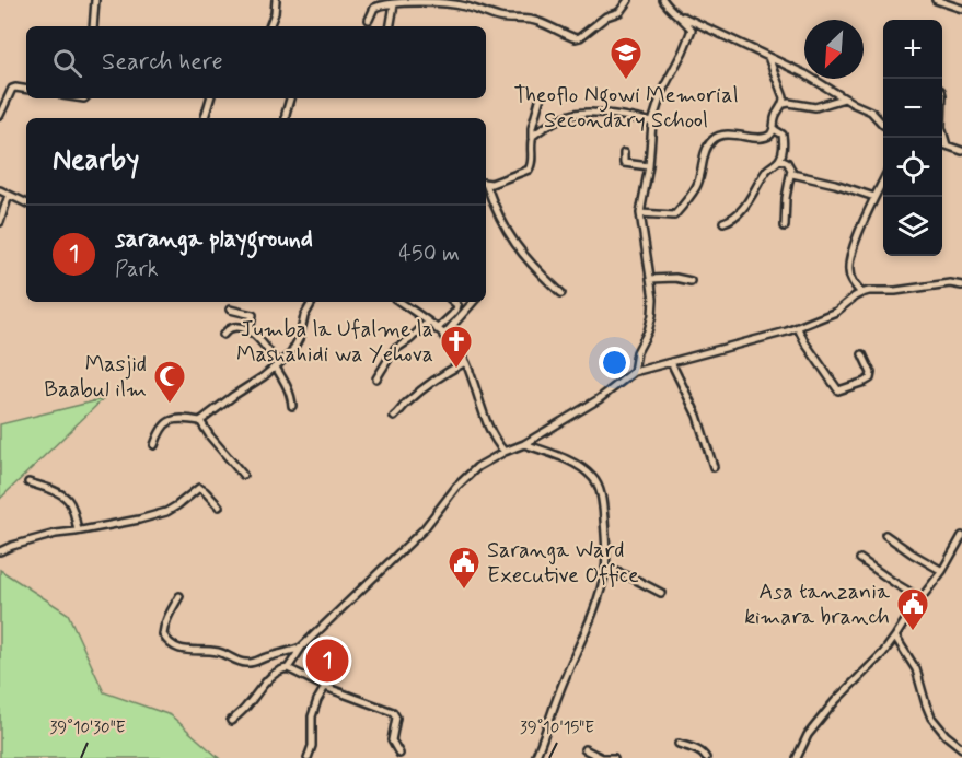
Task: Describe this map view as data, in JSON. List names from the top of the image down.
{
  "places": {
    "school or university": ["Theoflo Ngowi Memorial Secondary School"],
    "church": ["Jumba la Ufalme la Mashahidi wa Yehova"],
    "mosque": ["Masjid Baabul ilm"],
    "public building": ["Saranga Ward Executive Office", "Asa tanzania kimara branch"]
  },
  "north": "bottom left",
  "page": {
    "map_buttons": ["+", "−"],
    "search": "Search here",
    "heading": "Nearby",
    "list": [
      {
        "mark": "1",
        "name": "saranga playground",
        "note": "Park",
        "value": "450 m"
      }
    ],
    "pins": "1"
  },
  "coordinates": ["39°10'30\"E", "39°10'15\"E"]
}
